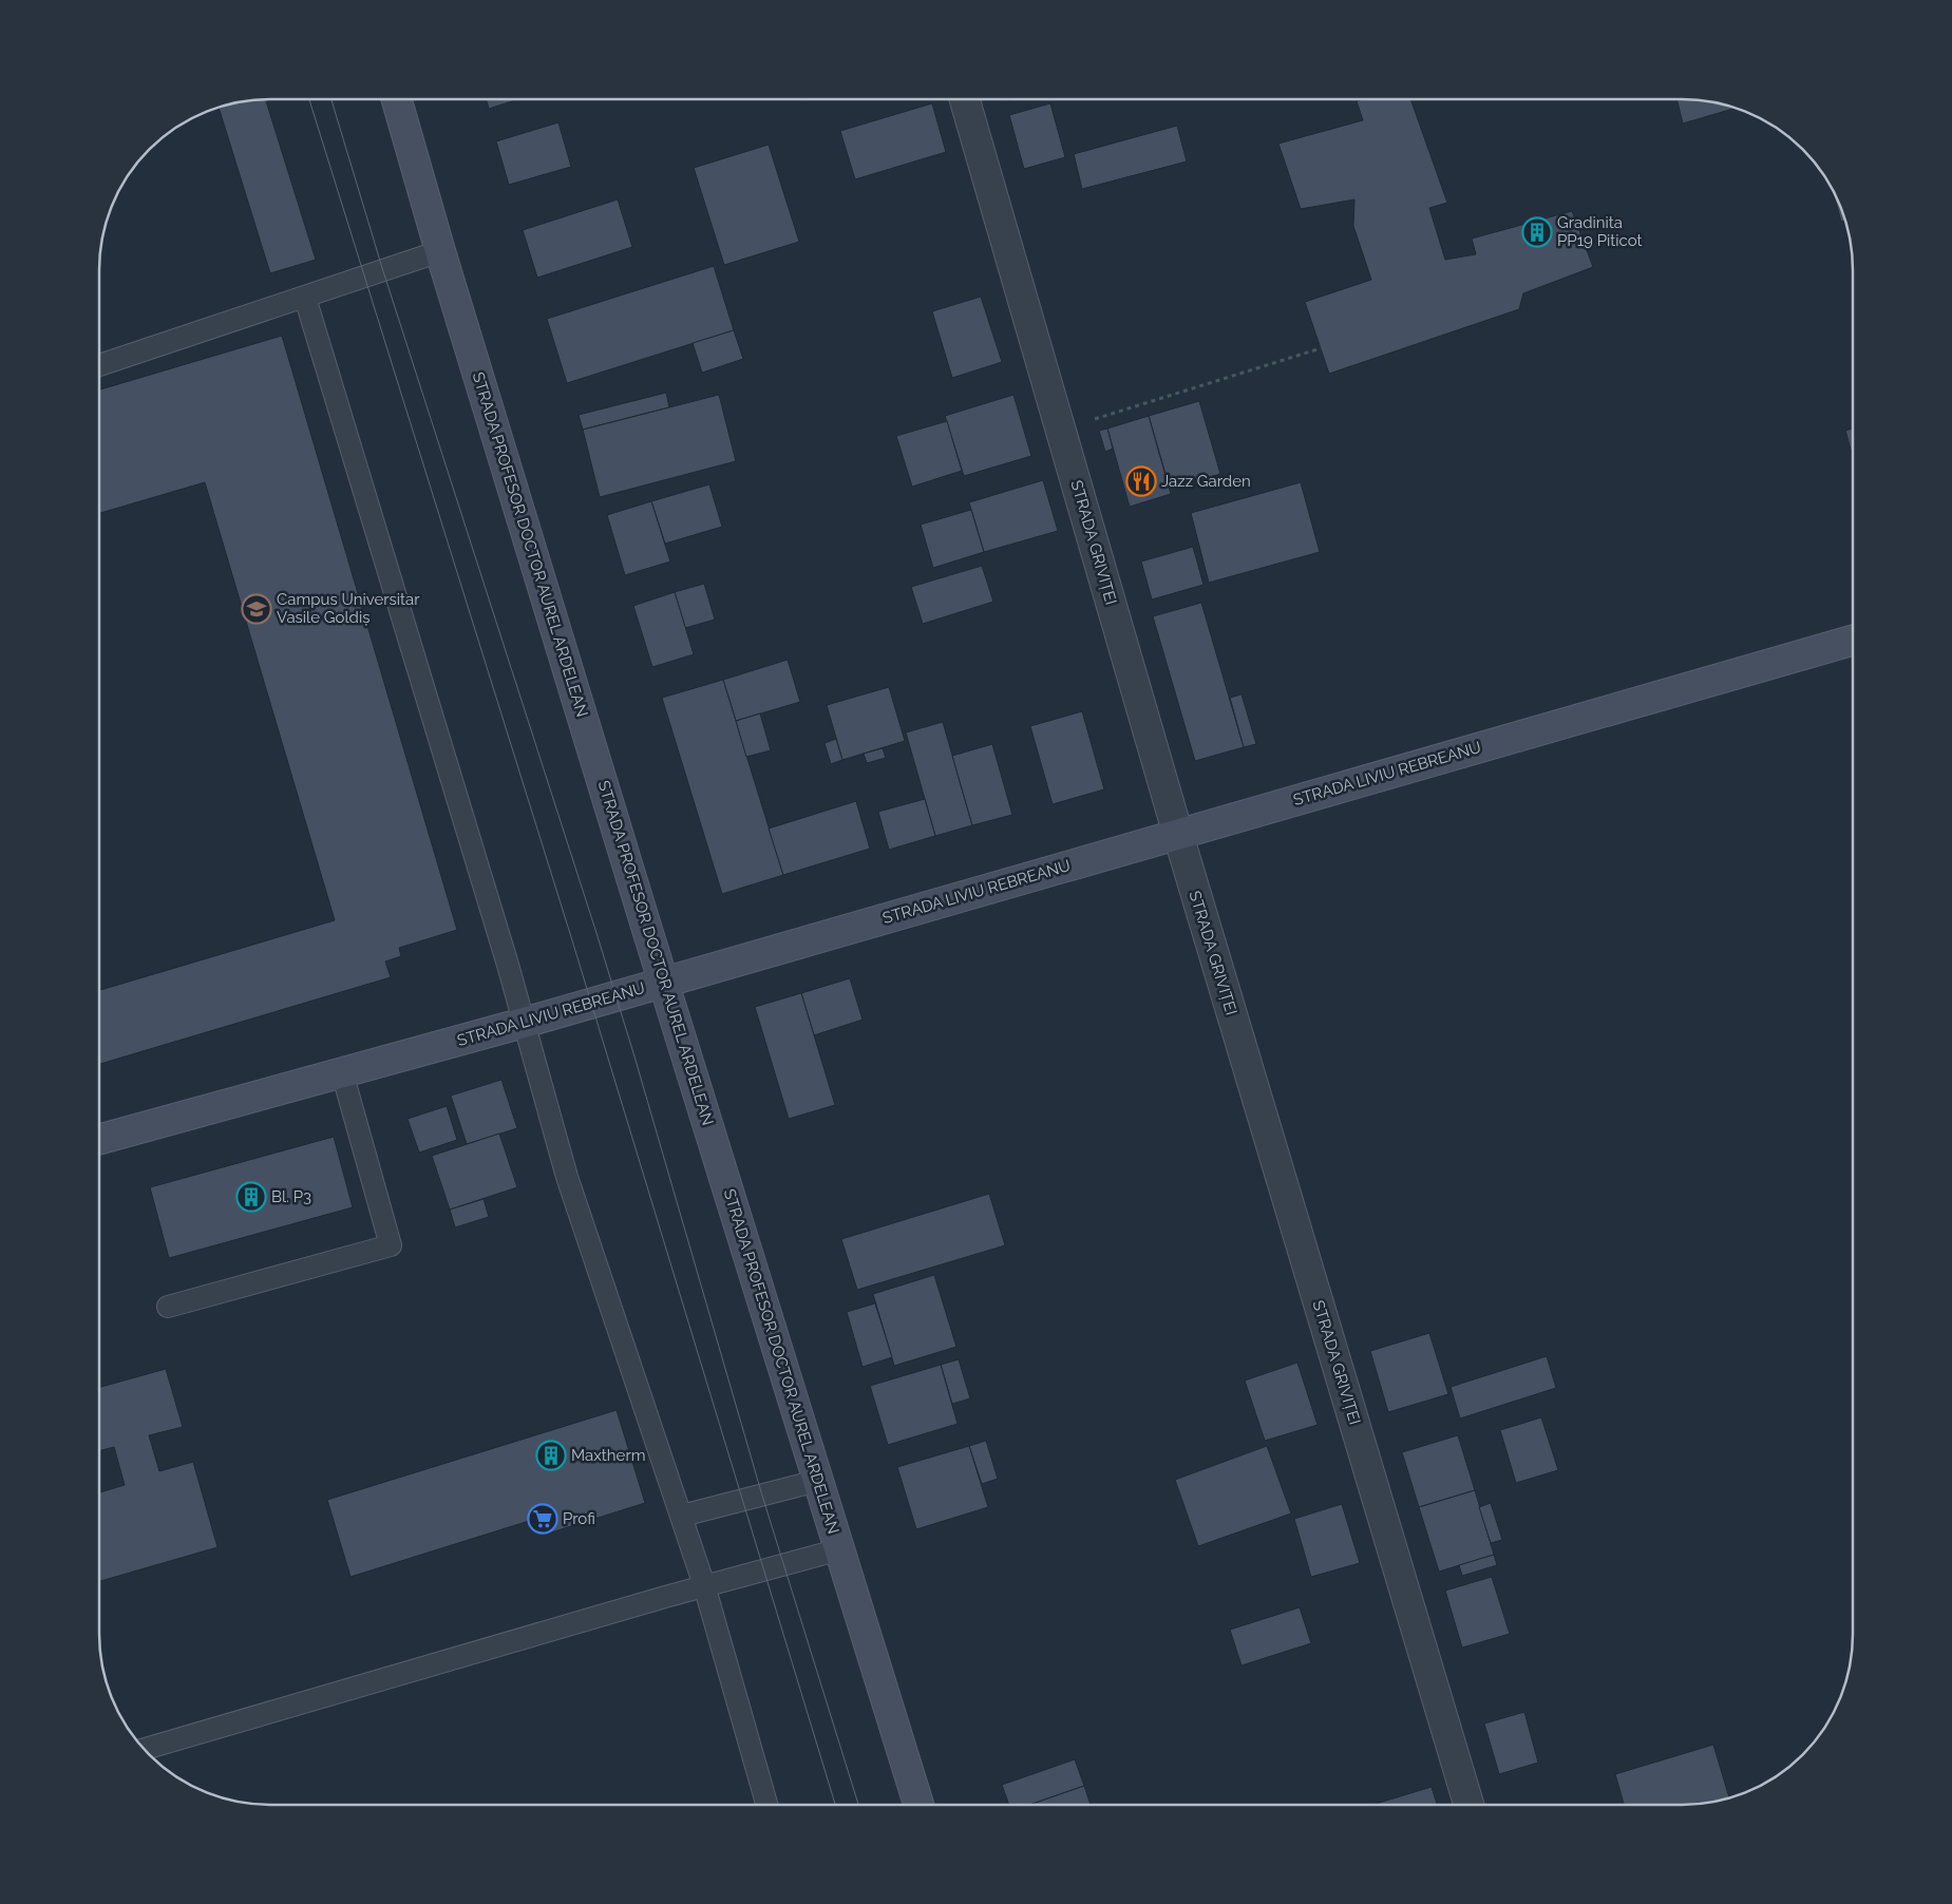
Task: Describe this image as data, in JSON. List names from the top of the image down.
{
  "streets": {
    "street": ["STRADA GRIVIȚEI", "STRADA PROFESOR DOCTOR AUREL ARDELEAN", "STRADA LIVIU REBREANU"]
  },
  "crossings": [
    ["STRADA GRIVIȚEI", "STRADA LIVIU REBREANU"],
    ["STRADA PROFESOR DOCTOR AUREL ARDELEAN", "STRADA LIVIU REBREANU"]
  ],
  "places": {
    "building": ["Gradinita PP19 Piticot", "Bl. P3", "Maxtherm"],
    "restaurant": ["Jazz Garden"],
    "school or university": ["Campus Universitar Vasile Goldiș"],
    "supermarket": ["Profi"]
  }
}
